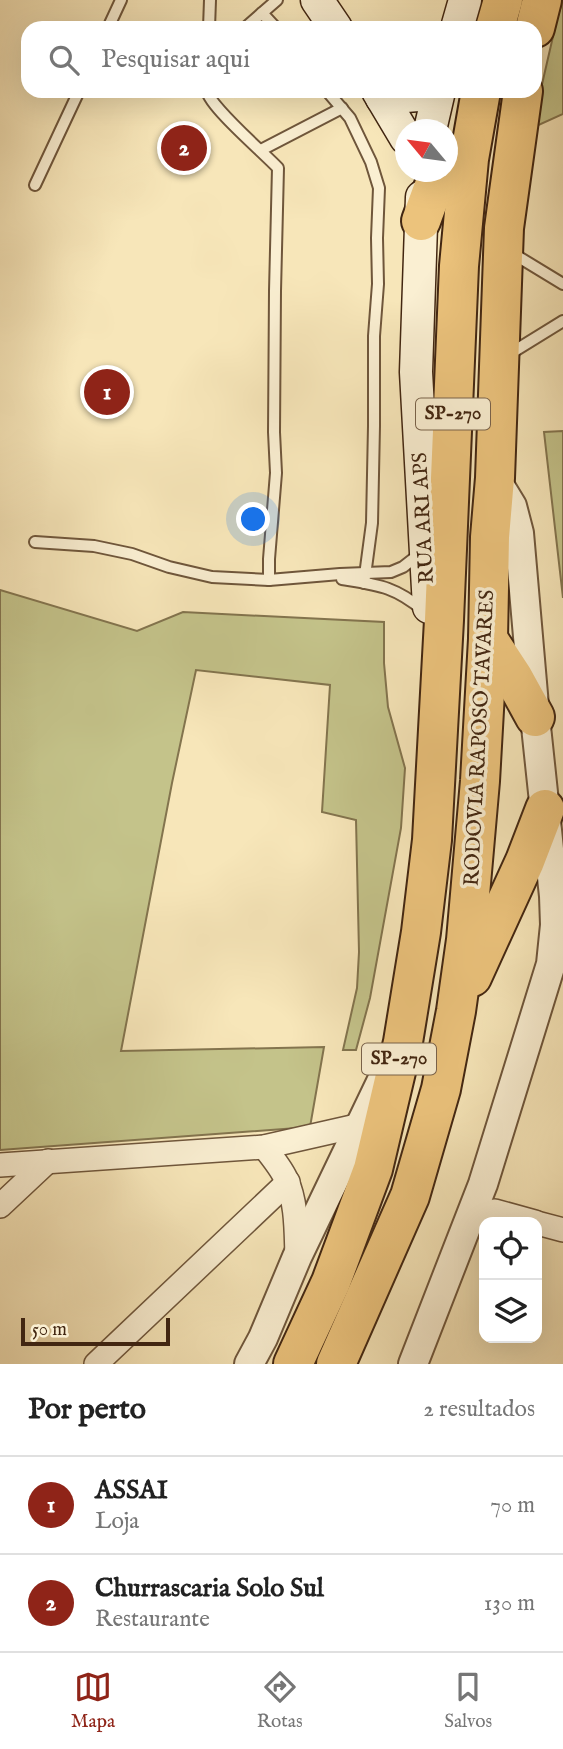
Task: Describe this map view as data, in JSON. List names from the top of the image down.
{
  "streets": {
    "highway": ["SP-270", "RODOVIA RAPOSO TAVARES"],
    "main road": ["RUA ARI APS"]
  },
  "crossings": [
    ["RUA ARI APS", "RODOVIA RAPOSO TAVARES"]
  ],
  "scale_bar": "50 m",
  "north": "top left",
  "page": {
    "search": "Pesquisar aqui",
    "pins": ["2", "1"],
    "scale": "50 m",
    "heading": ["Por perto", "2 resultados"],
    "list": [
      {
        "mark": "1",
        "name": "ASSAI",
        "note": "Loja",
        "value": "70 m"
      },
      {
        "mark": "2",
        "name": "Churrascaria Solo Sul",
        "note": "Restaurante",
        "value": "130 m"
      }
    ],
    "nav": ["Mapa", "Rotas", "Salvos"]
  }
}
